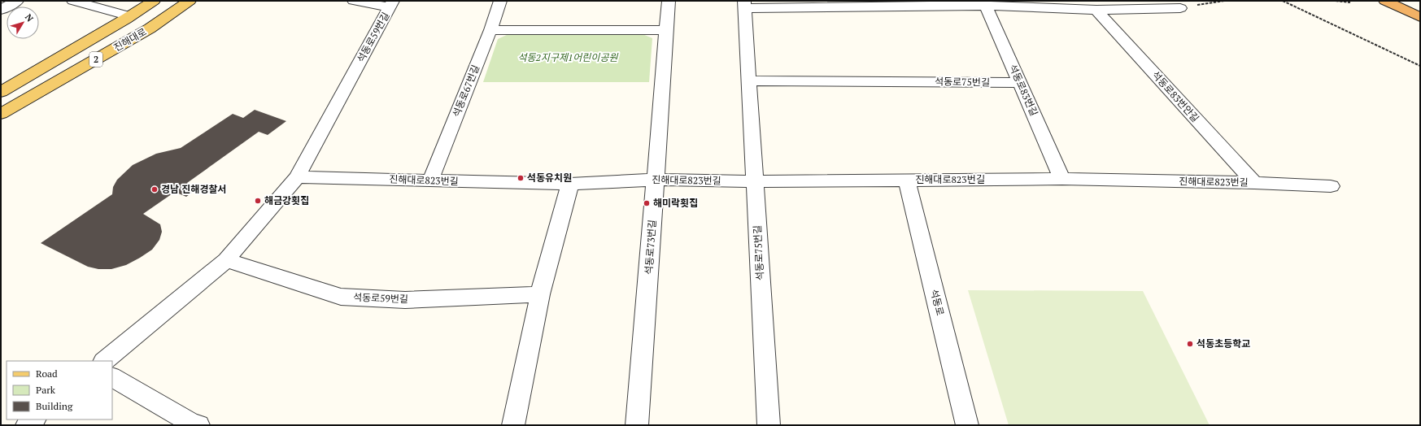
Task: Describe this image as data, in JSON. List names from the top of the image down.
{
  "streets": {
    "main road": ["진해대로", "2"],
    "street": [
      "석동로59번길",
      "석동로75번길",
      "석동로83번길",
      "석동로67번길",
      "석동로83번안길",
      "진해대로823번길",
      "석동로73번길",
      "석동로"
    ]
  },
  "crossings": [
    ["석동로59번길", "진해대로823번길"],
    ["석동로75번길", "석동로83번길"],
    ["석동로75번길", "진해대로823번길"],
    ["석동로83번길", "진해대로823번길"],
    ["석동로67번길", "진해대로823번길"],
    ["석동로83번안길", "진해대로823번길"],
    ["진해대로823번길", "석동로73번길"],
    ["진해대로823번길", "석동로"]
  ],
  "parks": ["석동2지구제1어린이공원"],
  "places": [
    "석동유치원",
    "경남 진해경찰서",
    "해금강횟집",
    "해미락횟집",
    "석동초등학교"
  ],
  "legend": ["Road", "Park", "Building"],
  "north": "top right"
}
